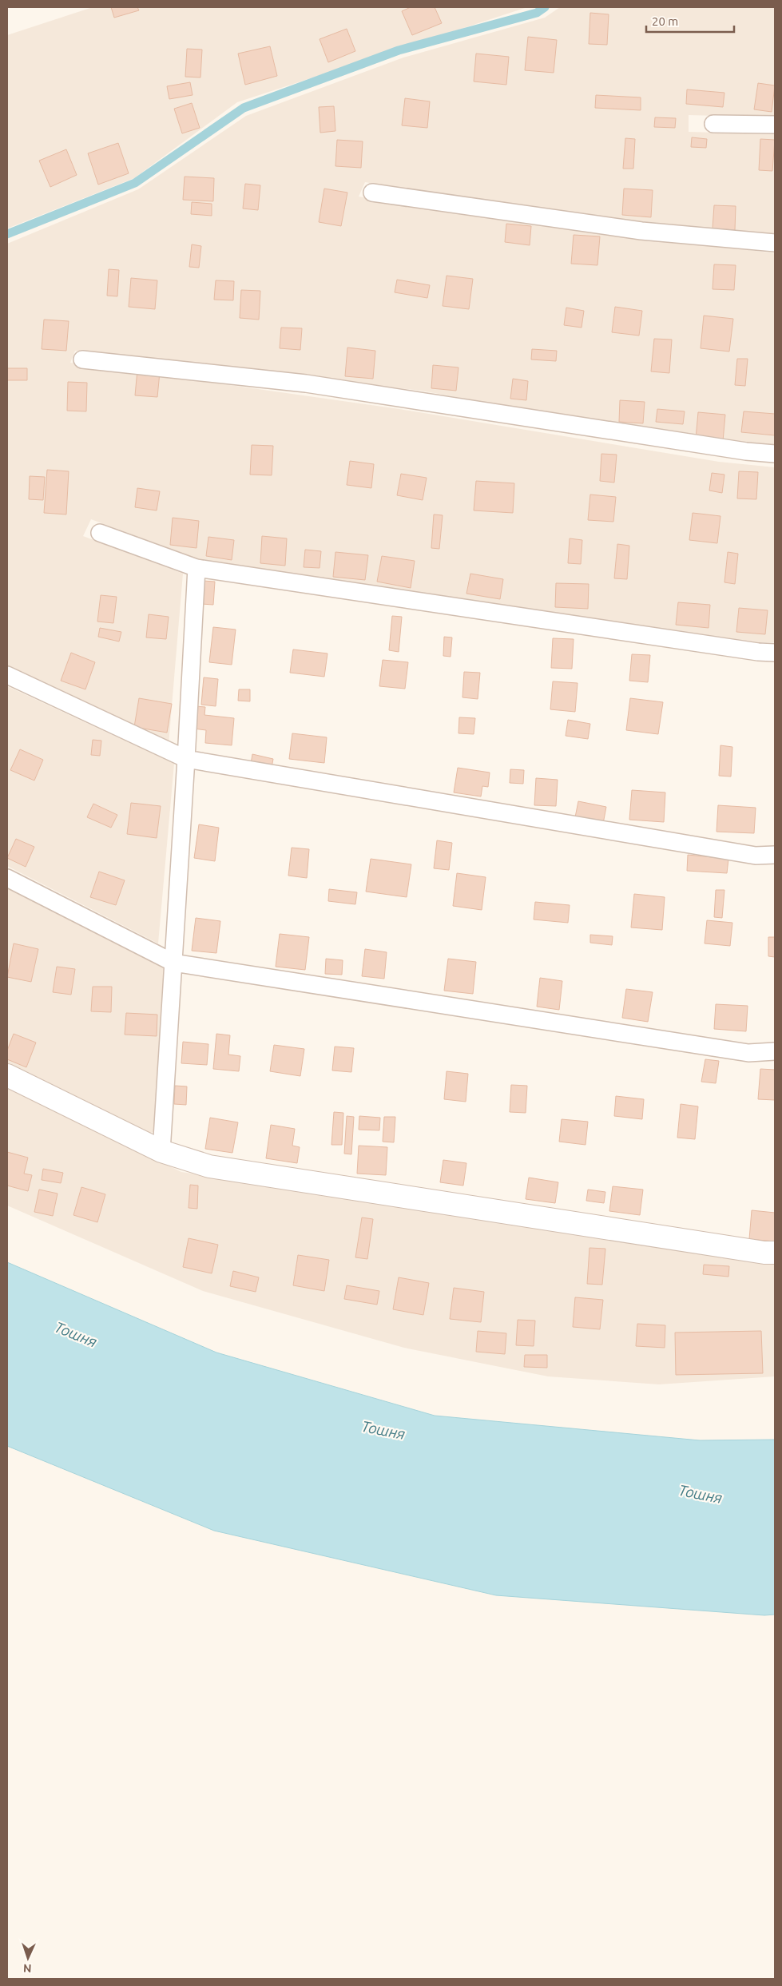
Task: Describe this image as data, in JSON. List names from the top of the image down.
{
  "water": ["Тошня"],
  "scale_bar": "20 m",
  "north": "bottom"
}
